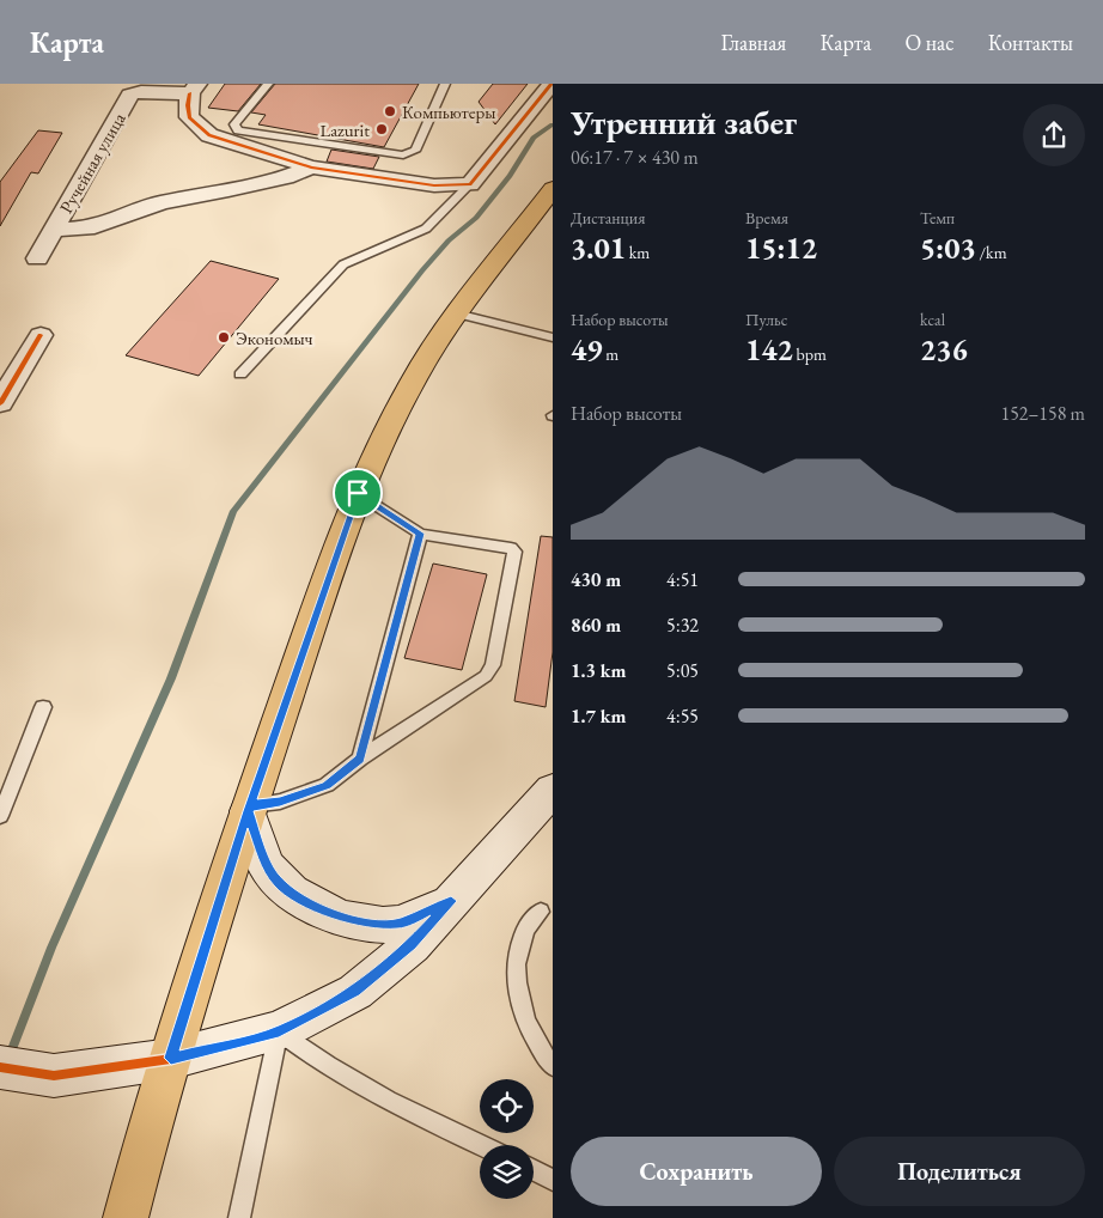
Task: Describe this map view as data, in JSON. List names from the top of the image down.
{
  "streets": {
    "street": ["Ручейная улица"]
  },
  "places": ["Компьютеры", "Lazurit", "Экономыч"],
  "page": {
    "header": "Карта",
    "nav": [
      "Главная",
      "Карта",
      "О нас",
      "Контакты"
    ],
    "heading": ["Утренний забег", "06:17 · 7 × 430 m"],
    "stats": [
      ["Дистанция", "3.01 km"],
      ["Время", "15:12"],
      ["Темп", "5:03 /km"],
      ["Набор высоты", "49 m"],
      ["Пульс", "142 bpm"],
      ["kcal", "236"]
    ],
    "chart": ["Набор высоты", "152–158 m"],
    "list": [
      {
        "name": "430 m",
        "note": "4:51"
      },
      {
        "name": "860 m",
        "note": "5:32"
      },
      {
        "name": "1.3 km",
        "note": "5:05"
      },
      {
        "name": "1.7 km",
        "note": "4:55"
      }
    ],
    "buttons": ["Сохранить", "Поделиться"]
  }
}
